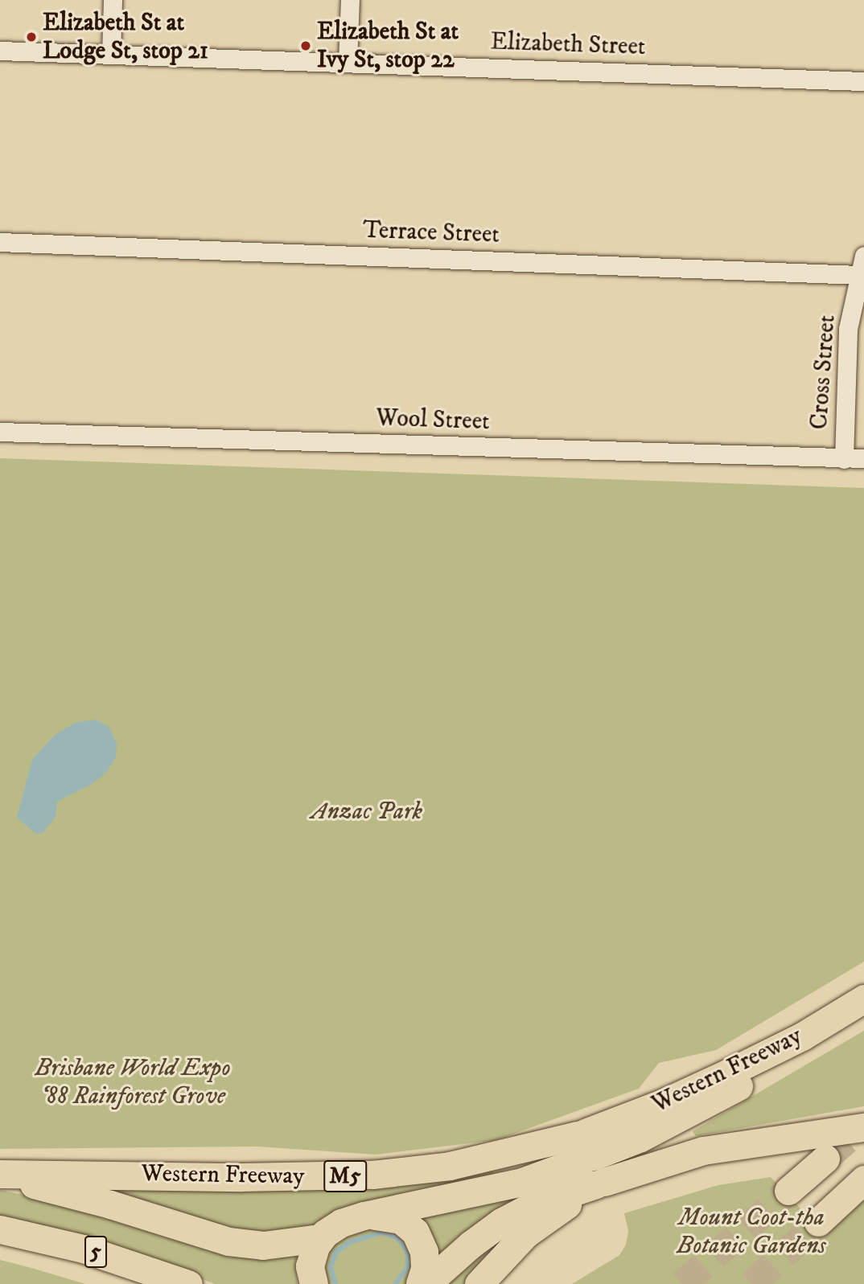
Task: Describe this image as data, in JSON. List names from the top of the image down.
{
  "streets": {
    "highway": ["Western Freeway", "M5", "5"],
    "street": [
      "Elizabeth Street",
      "Terrace Street",
      "Cross Street",
      "Wool Street"
    ]
  },
  "crossings": [
    ["Terrace Street", "Cross Street"],
    ["Cross Street", "Wool Street"]
  ],
  "parks": ["Anzac Park", "Brisbane World Expo ‘88 Rainforest Grove", "Mount Coot-tha Botanic Gardens"],
  "places": ["Elizabeth St at Lodge St, stop 21", "Elizabeth St at Ivy St, stop 22"]
}
